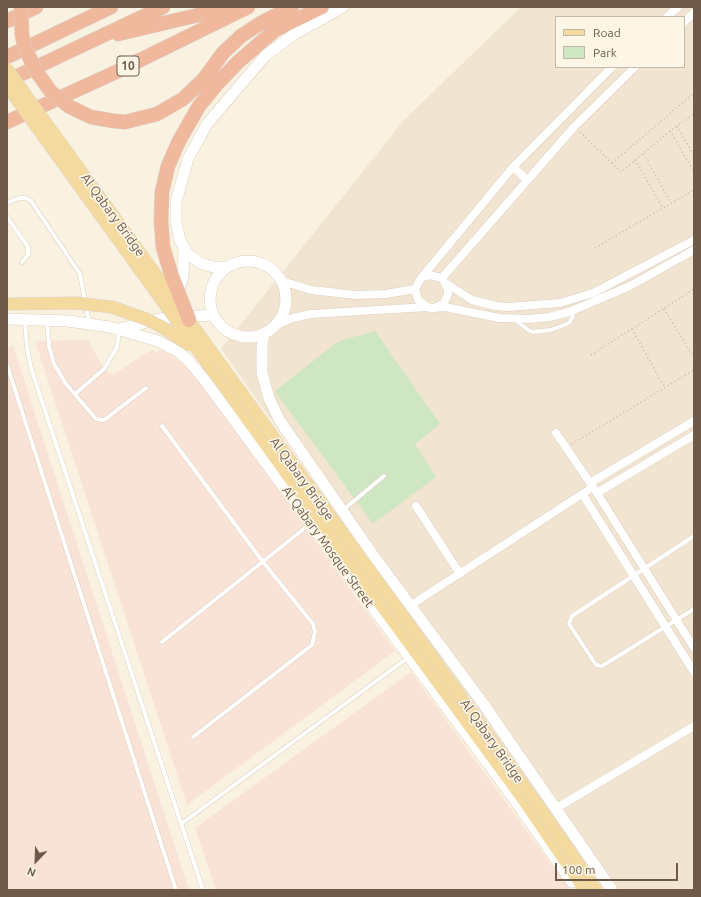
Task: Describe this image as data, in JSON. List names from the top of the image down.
{
  "streets": {
    "highway": ["10"],
    "main road": ["Al Qabary Bridge"],
    "street": ["Al Qabary Mosque Street"]
  },
  "legend": ["Road", "Park"],
  "scale_bar": "100 m",
  "north": "bottom left"
}
